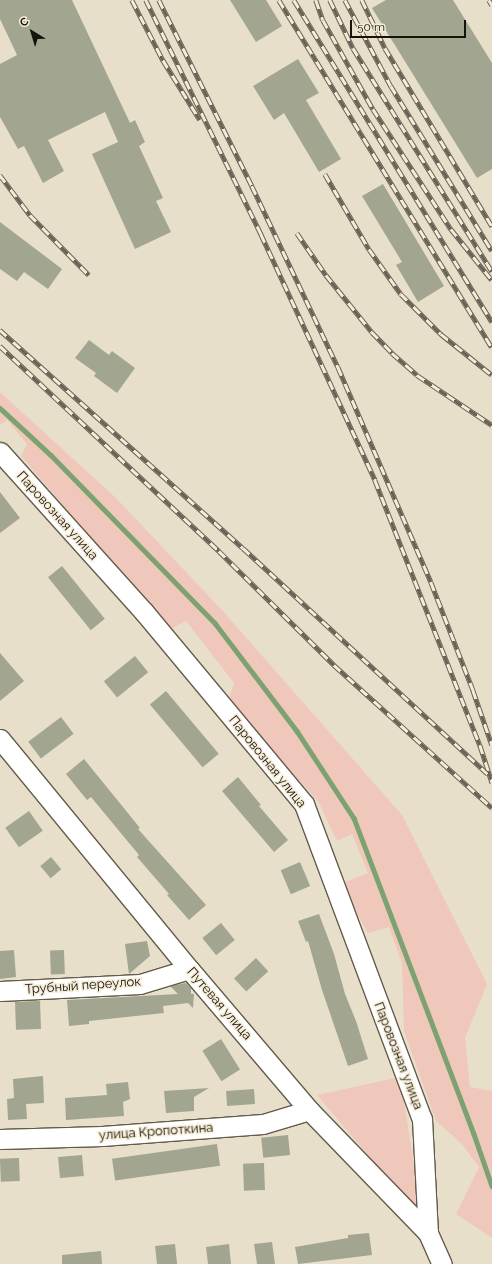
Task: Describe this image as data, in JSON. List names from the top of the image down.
{
  "streets": {
    "street": [
      "Паровозная улица",
      "Трубный переулок",
      "Путевая улица",
      "улица Кропоткина"
    ]
  },
  "crossings": [
    ["Паровозная улица", "Путевая улица"],
    ["Трубный переулок", "Путевая улица"],
    ["Путевая улица", "улица Кропоткина"]
  ],
  "scale_bar": "50 m",
  "north": "top left"
}
